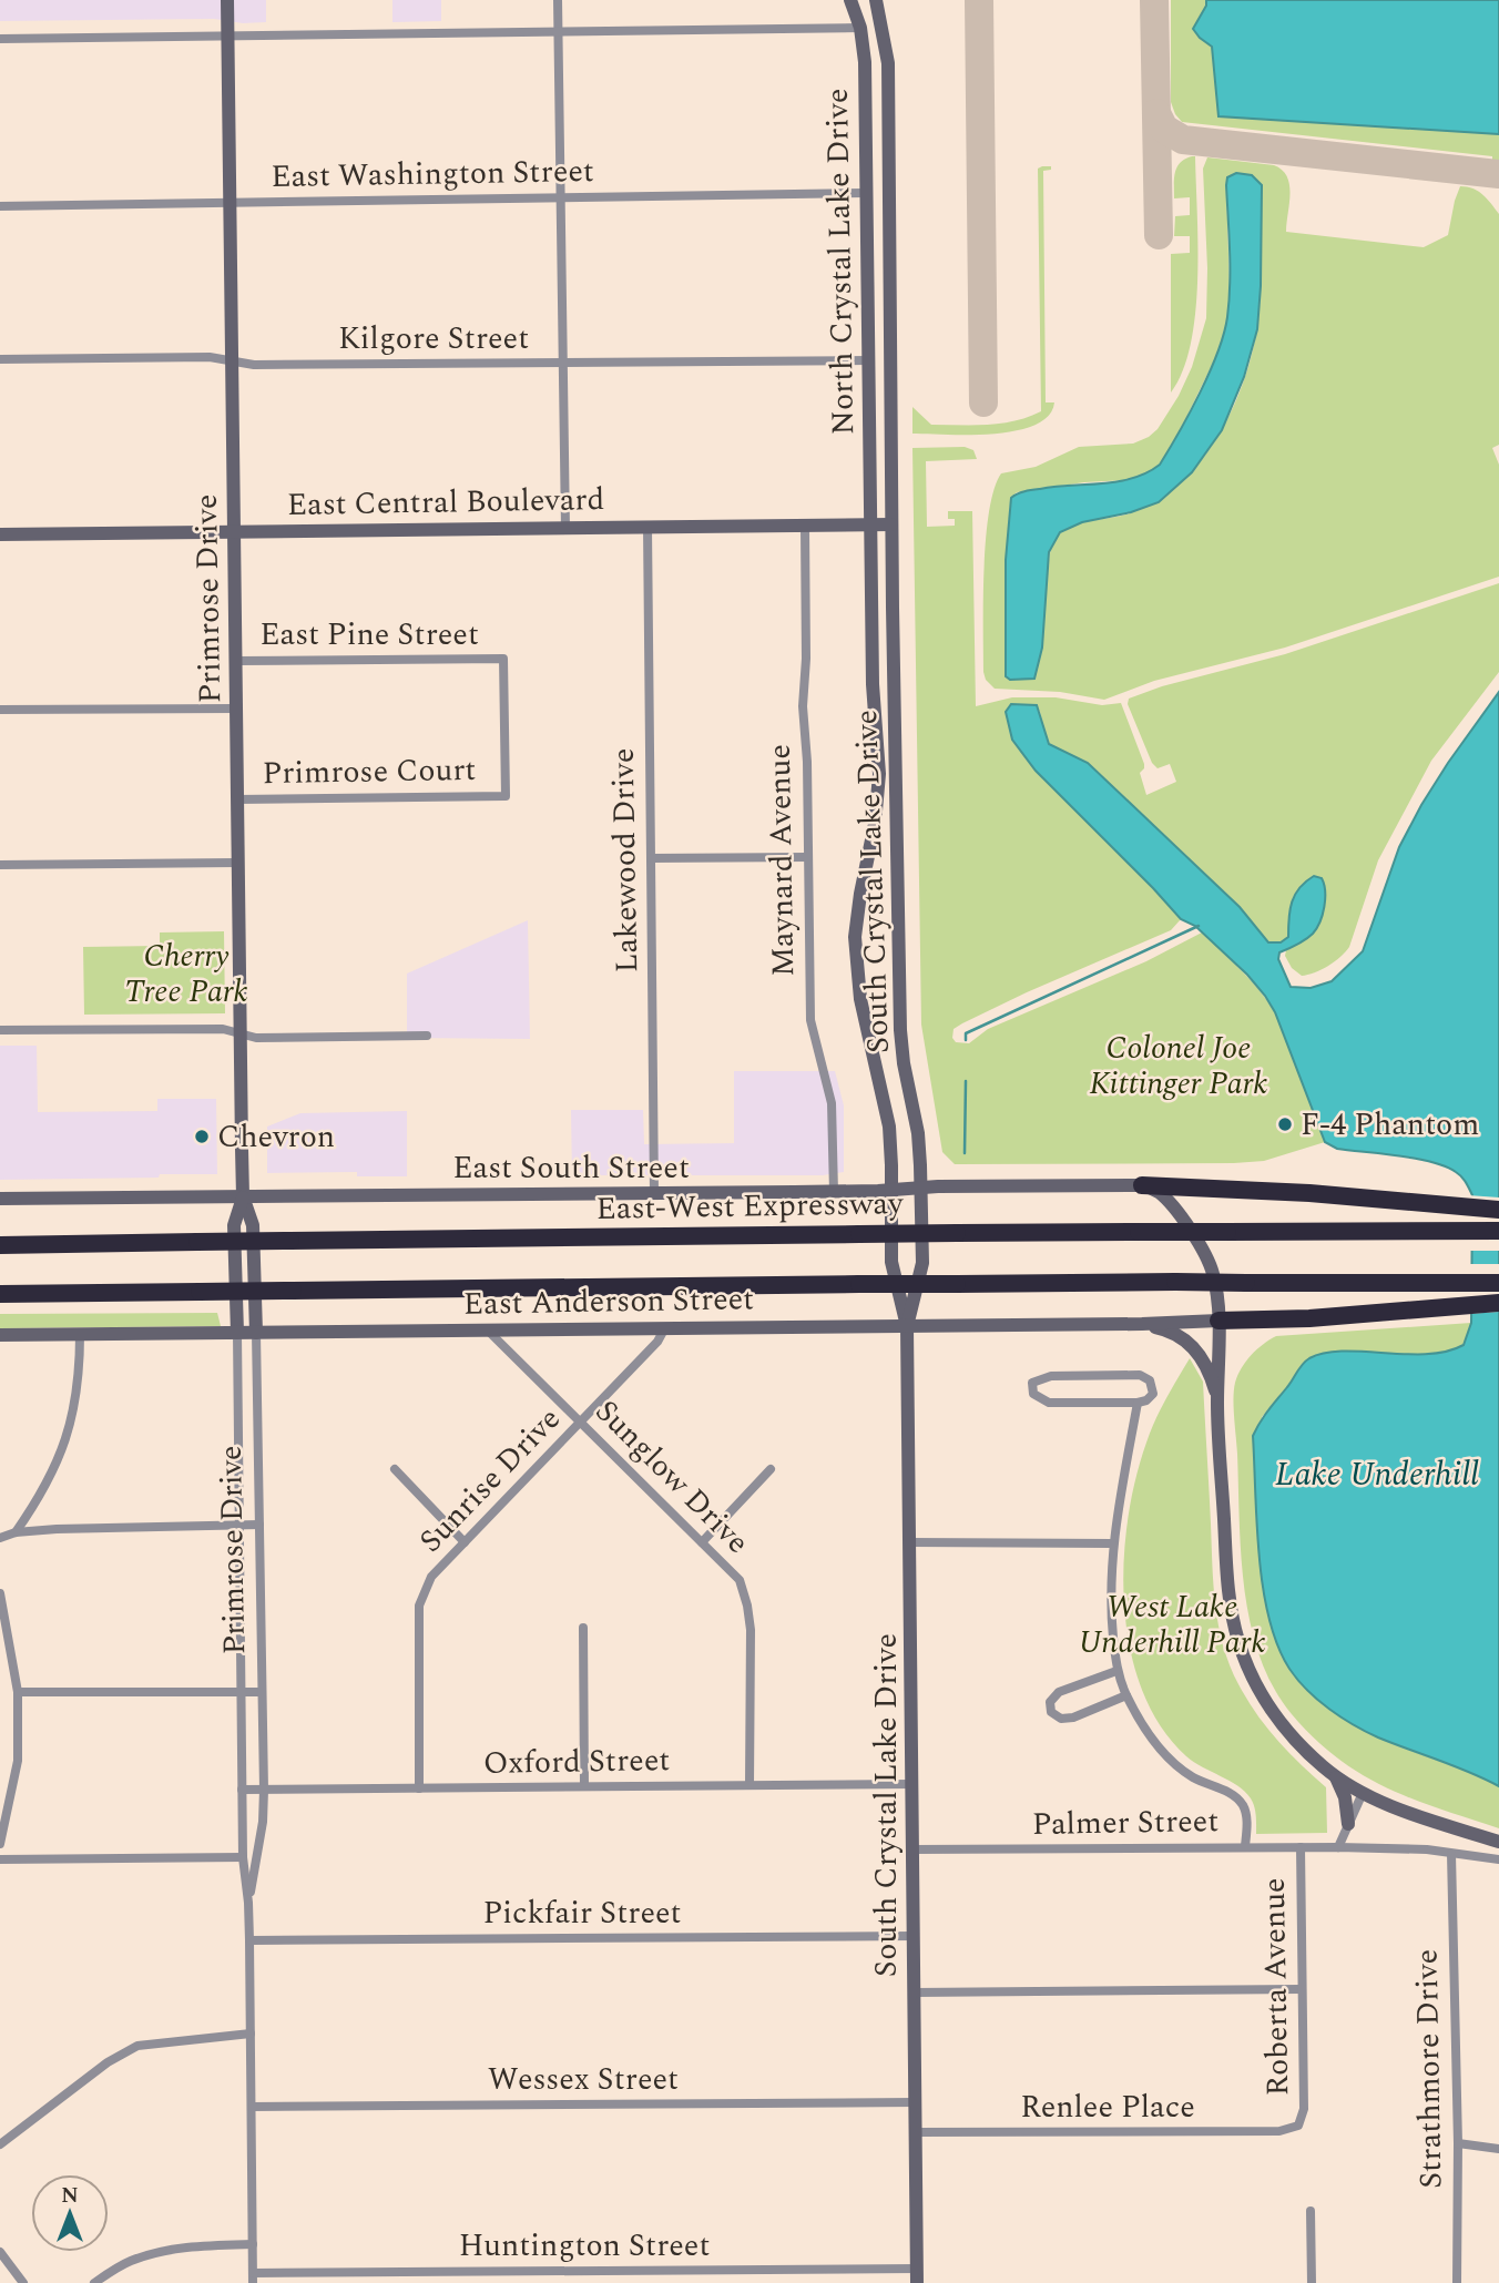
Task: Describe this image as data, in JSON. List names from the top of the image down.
{
  "streets": {
    "highway": ["East-West Expressway"],
    "main road": [
      "North Crystal Lake Drive",
      "East Central Boulevard",
      "Primrose Drive",
      "South Crystal Lake Drive",
      "East South Street",
      "East Anderson Street"
    ],
    "street": [
      "East Washington Street",
      "Kilgore Street",
      "East Pine Street",
      "Primrose Court",
      "Lakewood Drive",
      "Maynard Avenue",
      "Sunglow Drive",
      "Sunrise Drive",
      "Oxford Street",
      "Palmer Street",
      "Pickfair Street",
      "Roberta Avenue",
      "Strathmore Drive",
      "Wessex Street",
      "Renlee Place",
      "Huntington Street"
    ]
  },
  "crossings": [
    ["East Washington Street", "North Crystal Lake Drive"],
    ["East Washington Street", "Primrose Drive"],
    ["North Crystal Lake Drive", "Kilgore Street"],
    ["North Crystal Lake Drive", "East Central Boulevard"],
    ["North Crystal Lake Drive", "South Crystal Lake Drive"],
    ["Kilgore Street", "Primrose Drive"],
    ["East Central Boulevard", "Primrose Drive"],
    ["East Central Boulevard", "Lakewood Drive"],
    ["East Central Boulevard", "Maynard Avenue"],
    ["East Central Boulevard", "South Crystal Lake Drive"],
    ["Primrose Drive", "East Pine Street"],
    ["Primrose Drive", "Primrose Court"],
    ["Primrose Drive", "East South Street"],
    ["Primrose Drive", "East Anderson Street"],
    ["Primrose Drive", "Oxford Street"],
    ["Primrose Drive", "Pickfair Street"],
    ["Primrose Drive", "Wessex Street"],
    ["Primrose Drive", "Huntington Street"],
    ["East Pine Street", "Primrose Court"],
    ["Lakewood Drive", "East South Street"],
    ["Maynard Avenue", "East South Street"],
    ["South Crystal Lake Drive", "East South Street"],
    ["South Crystal Lake Drive", "East Anderson Street"],
    ["South Crystal Lake Drive", "Oxford Street"],
    ["South Crystal Lake Drive", "Palmer Street"],
    ["South Crystal Lake Drive", "Pickfair Street"],
    ["South Crystal Lake Drive", "Wessex Street"],
    ["South Crystal Lake Drive", "Renlee Place"],
    ["South Crystal Lake Drive", "Huntington Street"],
    ["East Anderson Street", "Sunglow Drive"],
    ["East Anderson Street", "Sunrise Drive"],
    ["Sunglow Drive", "Sunrise Drive"],
    ["Sunglow Drive", "Oxford Street"],
    ["Sunrise Drive", "Oxford Street"],
    ["Palmer Street", "Roberta Avenue"],
    ["Palmer Street", "Strathmore Drive"],
    ["Roberta Avenue", "Renlee Place"]
  ],
  "water": ["Lake Underhill"],
  "parks": ["Cherry Tree Park", "Colonel Joe Kittinger Park", "West Lake Underhill Park"],
  "places": ["F-4 Phantom", "Chevron"],
  "north": "top"
}
